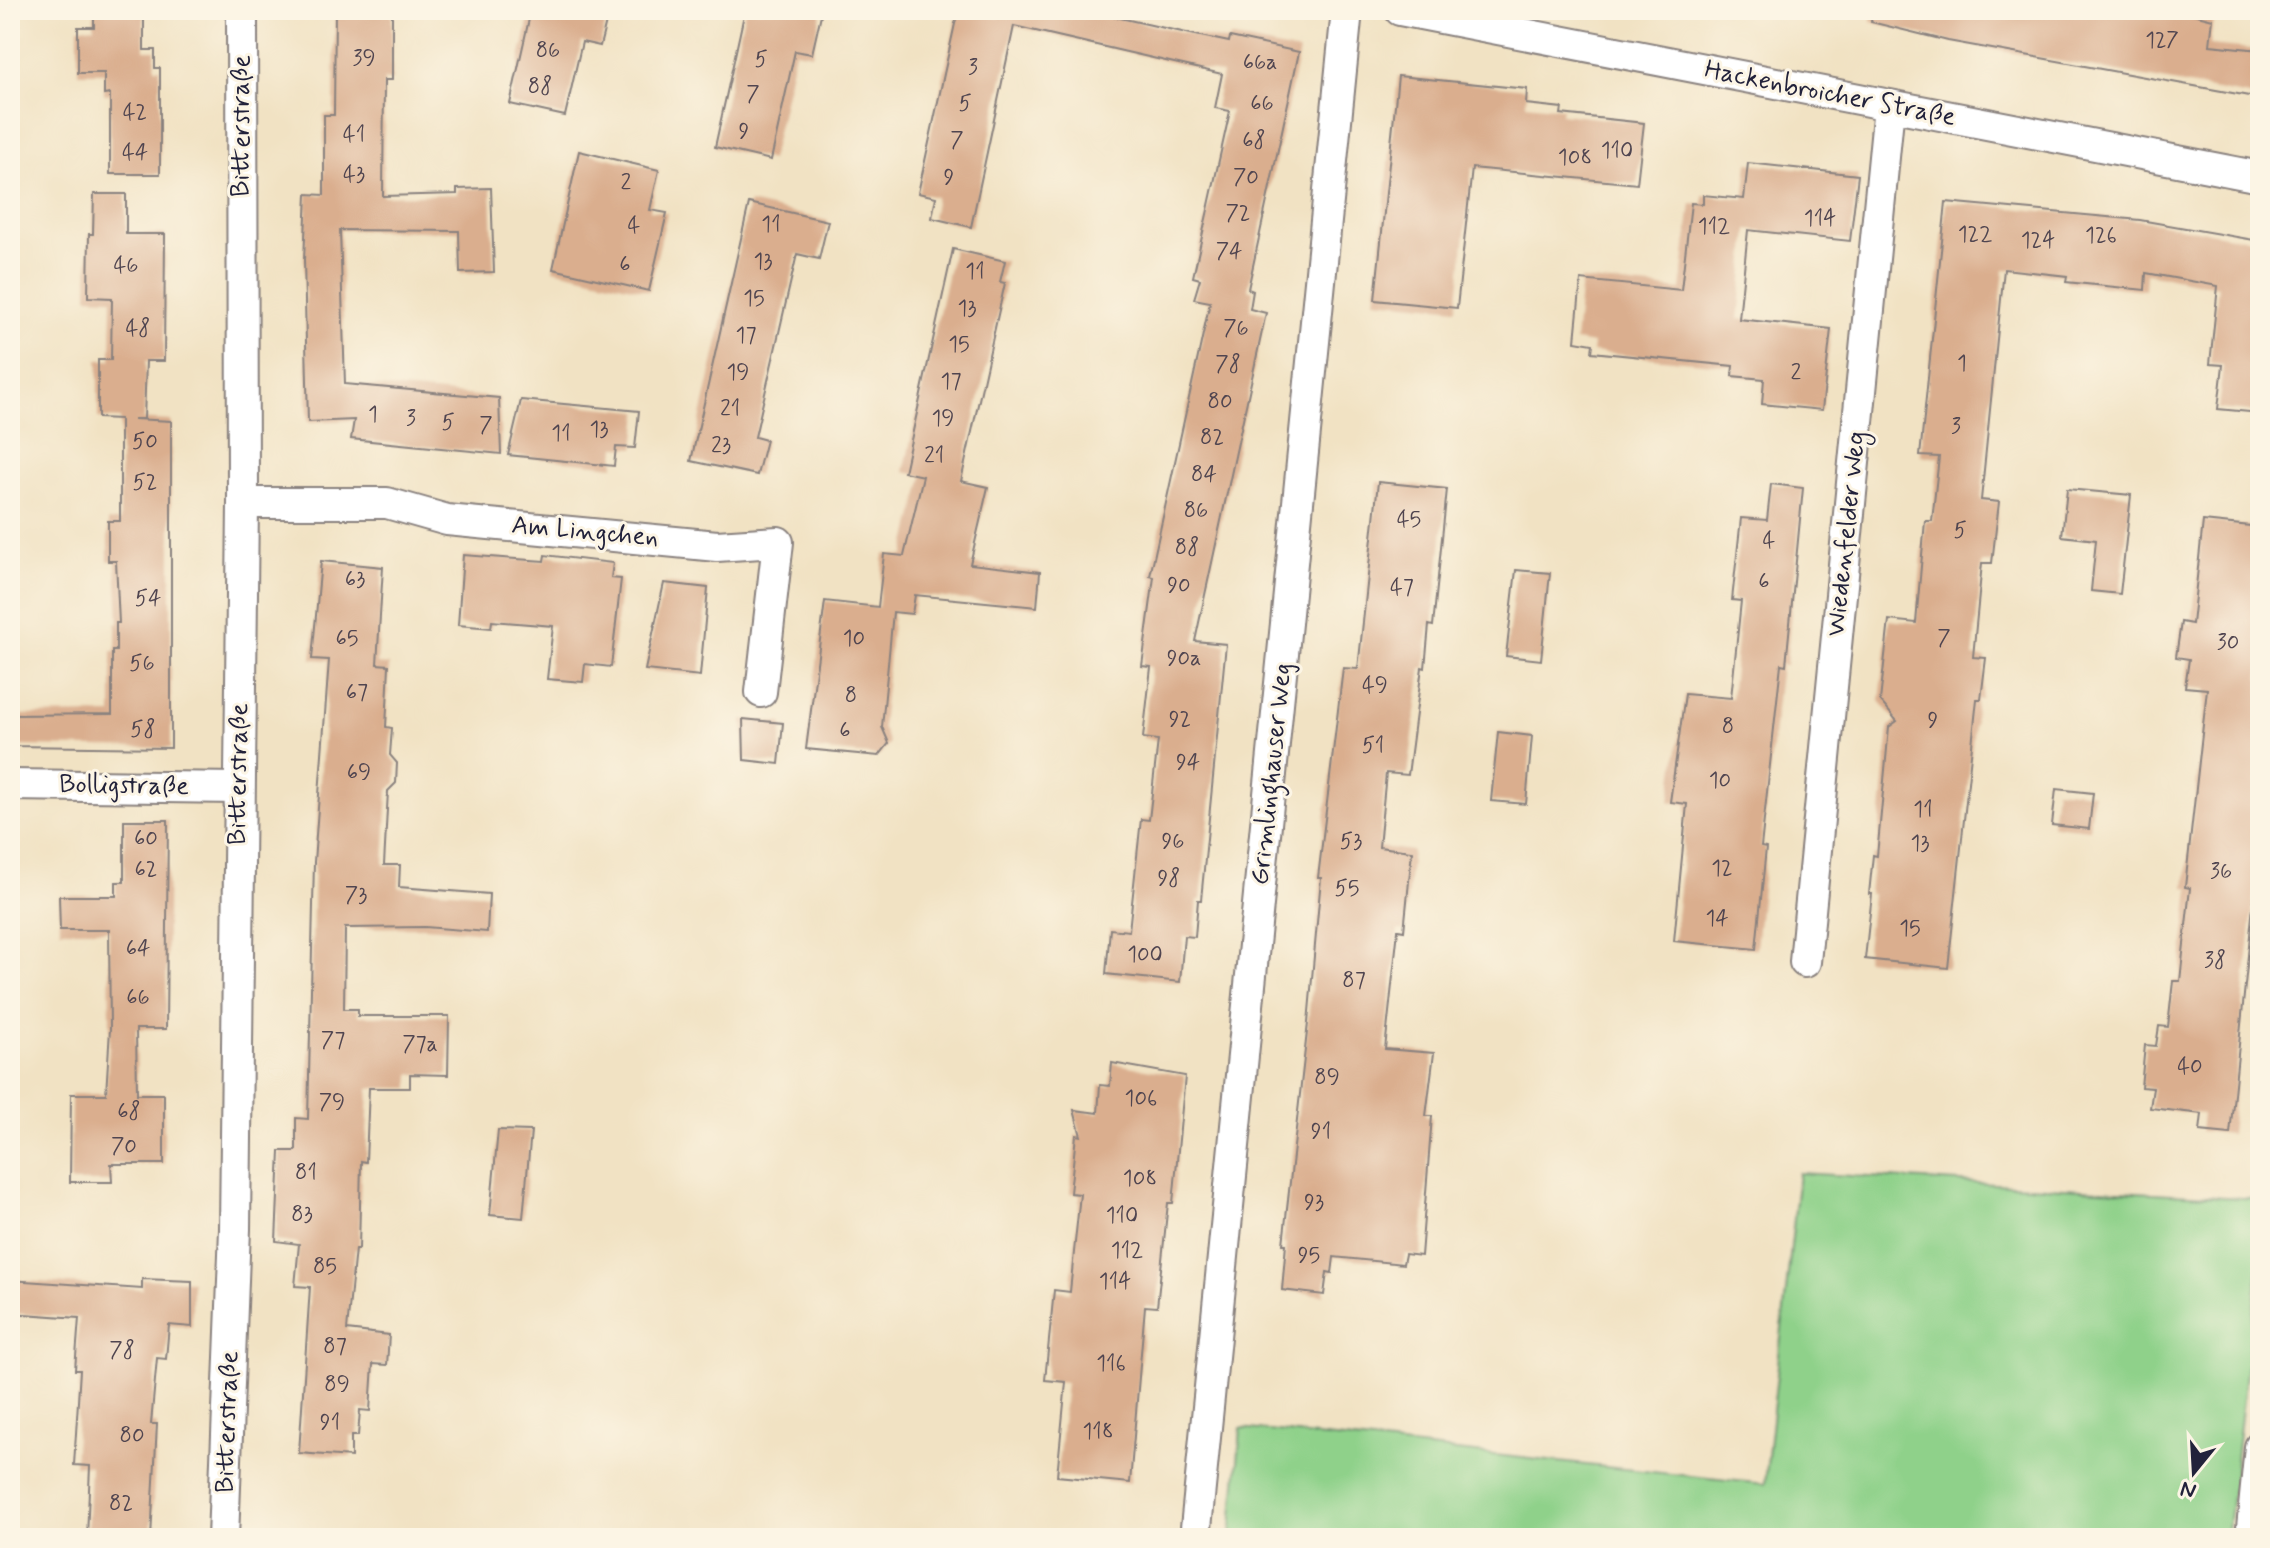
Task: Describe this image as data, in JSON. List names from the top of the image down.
{
  "streets": {
    "street": [
      "Hackenbroicher Straße",
      "Bitterstraße",
      "Am Lingchen",
      "Wiedenfelder Weg",
      "Grimlinghauser Weg",
      "Bolligstraße"
    ]
  },
  "crossings": [
    ["Hackenbroicher Straße", "Wiedenfelder Weg"],
    ["Bitterstraße", "Am Lingchen"],
    ["Bitterstraße", "Bolligstraße"]
  ],
  "house_numbers": [
    "127",
    "86",
    "39",
    "5",
    "66a",
    "3",
    "88",
    "7",
    "5",
    "66",
    "42",
    "9",
    "41",
    "7",
    "68",
    "110",
    "44",
    "108",
    "43",
    "9",
    "70",
    "2",
    "72",
    "114",
    "11",
    "4",
    "112",
    "122",
    "126",
    "124",
    "74",
    "13",
    "6",
    "46",
    "11",
    "15",
    "13",
    "48",
    "76",
    "17",
    "15",
    "1",
    "78",
    "19",
    "2",
    "17",
    "80",
    "21",
    "1",
    "3",
    "19",
    "5",
    "7",
    "3",
    "13",
    "11",
    "82",
    "50",
    "23",
    "21",
    "84",
    "52",
    "86",
    "45",
    "5",
    "4",
    "88",
    "63",
    "6",
    "90",
    "47",
    "54",
    "65",
    "10",
    "7",
    "30",
    "90a",
    "56",
    "49",
    "67",
    "8",
    "92",
    "9",
    "8",
    "58",
    "6",
    "51",
    "94",
    "69",
    "10",
    "11",
    "60",
    "96",
    "53",
    "13",
    "12",
    "62",
    "36",
    "98",
    "55",
    "73",
    "14",
    "15",
    "64",
    "100",
    "38",
    "87",
    "66",
    "77",
    "77a",
    "40",
    "89",
    "106",
    "79",
    "68",
    "91",
    "70",
    "81",
    "108",
    "93",
    "83",
    "110",
    "112",
    "95",
    "85",
    "114",
    "87",
    "78",
    "116",
    "89",
    "91",
    "118",
    "80",
    "82"
  ],
  "north": "bottom"
}
